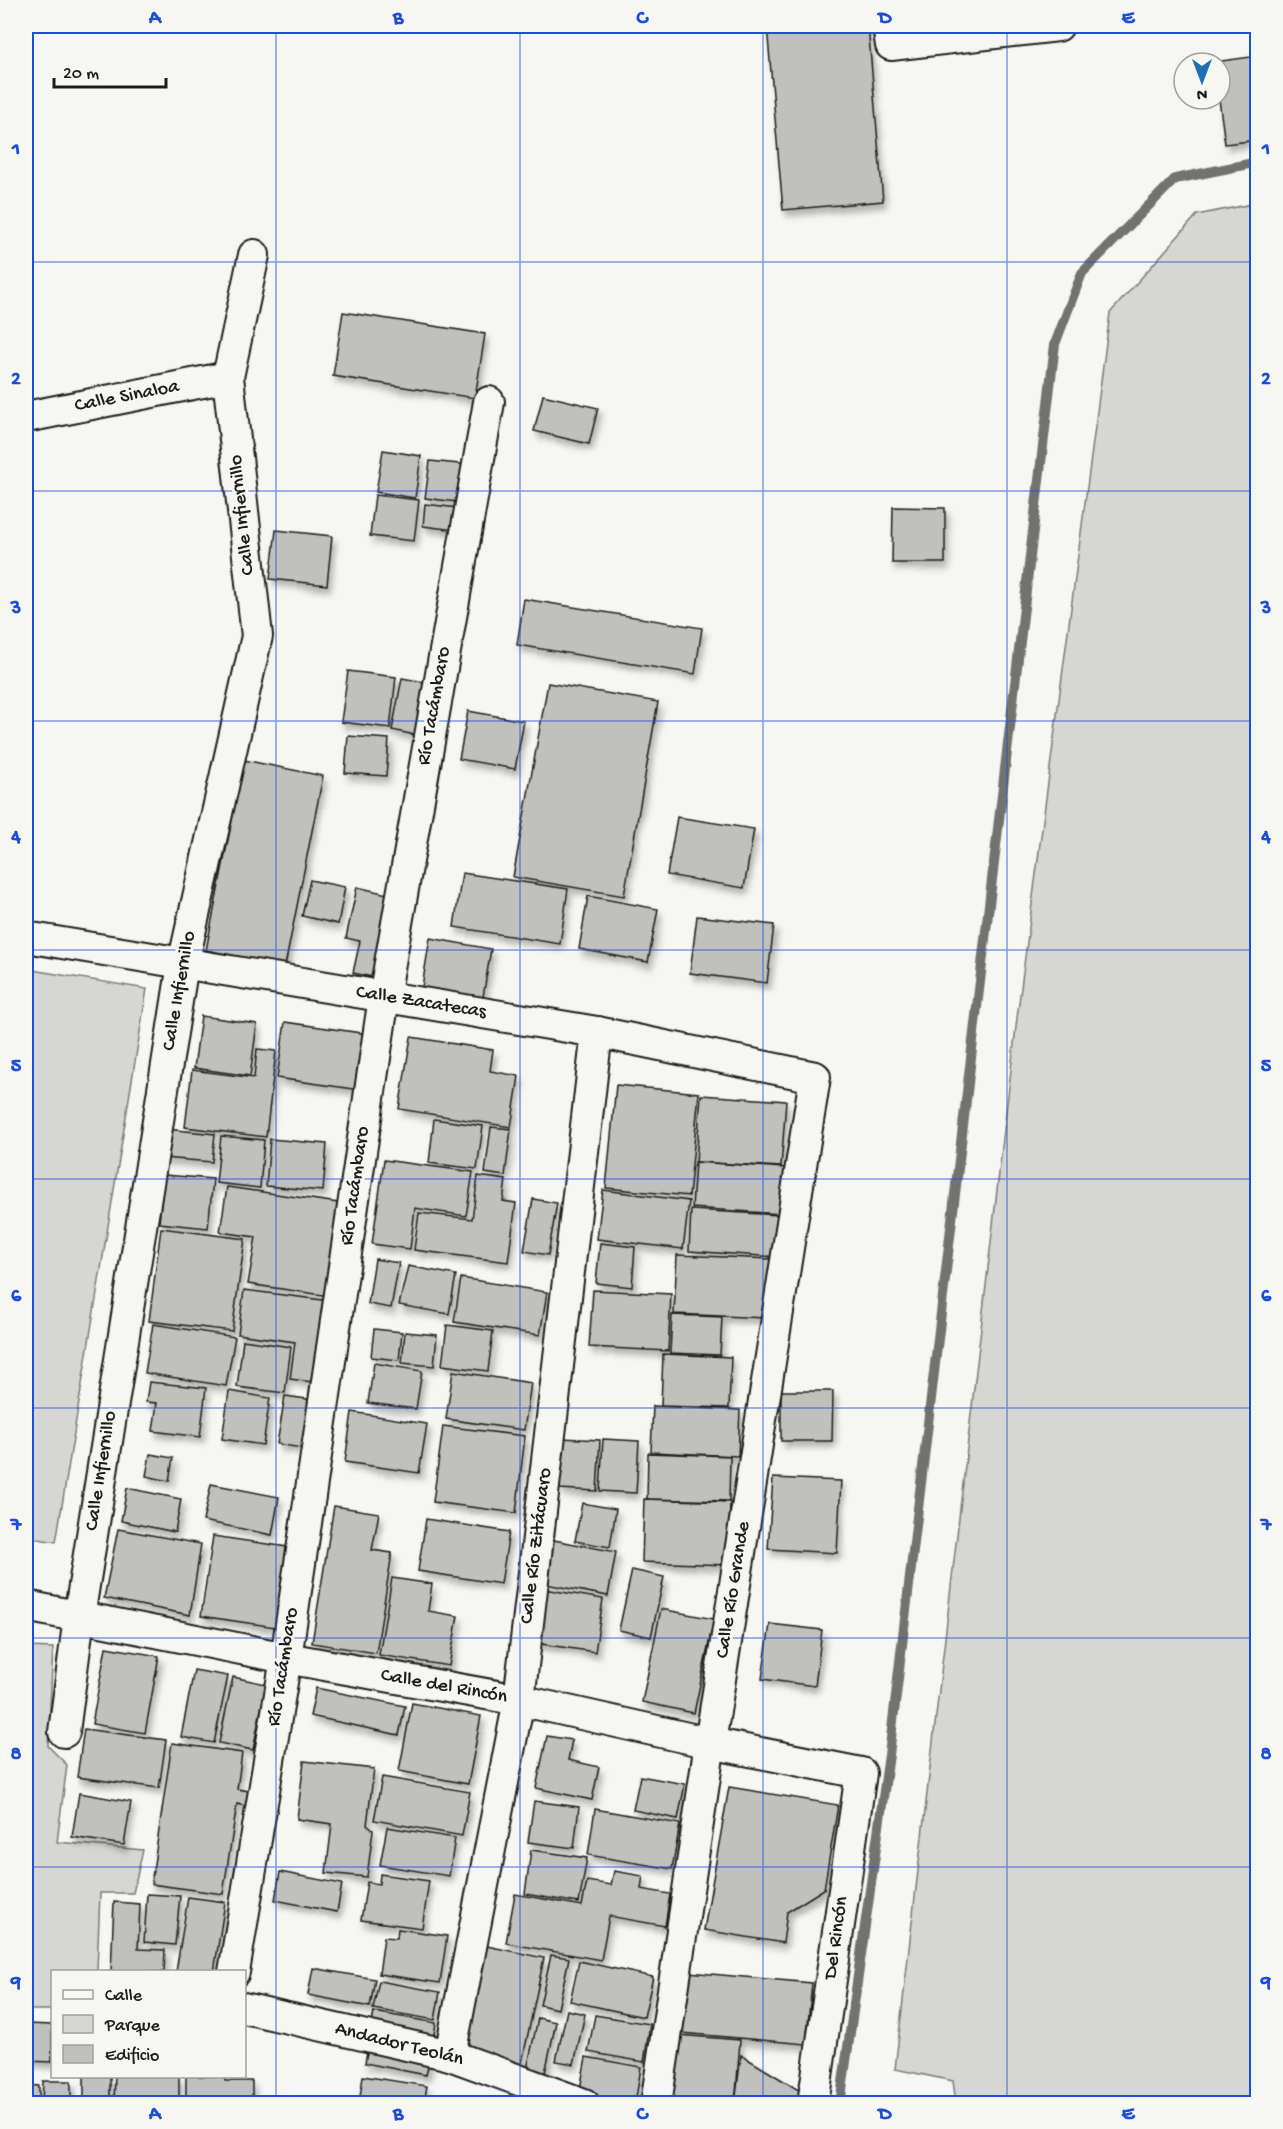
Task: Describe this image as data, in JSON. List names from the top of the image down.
{
  "streets": {
    "street": [
      "Calle Sinaloa",
      "Calle Infiernillo",
      "Río Tacámbaro",
      "Calle Zacatecas",
      "Calle Río Zitácuaro",
      "Calle Río Grande",
      "Calle del Rincón",
      "Del Rincón",
      "Andador Teolán"
    ]
  },
  "crossings": [
    ["Calle Sinaloa", "Calle Infiernillo"],
    ["Calle Infiernillo", "Calle Zacatecas"],
    ["Calle Infiernillo", "Calle del Rincón"],
    ["Río Tacámbaro", "Calle Zacatecas"],
    ["Río Tacámbaro", "Calle del Rincón"],
    ["Calle Zacatecas", "Calle Río Zitácuaro"],
    ["Calle Zacatecas", "Calle Río Grande"],
    ["Calle Río Zitácuaro", "Calle del Rincón"],
    ["Calle Río Zitácuaro", "Andador Teolán"],
    ["Calle Río Grande", "Calle del Rincón"],
    ["Calle del Rincón", "Del Rincón"]
  ],
  "legend": ["Calle", "Parque", "Edificio"],
  "scale_bar": "20 m",
  "north": "bottom",
  "grid": {
    "columns": [
      "A",
      "B",
      "C",
      "D",
      "E"
    ],
    "rows": [
      "1",
      "2",
      "3",
      "4",
      "5",
      "6",
      "7",
      "8",
      "9"
    ]
  }
}
